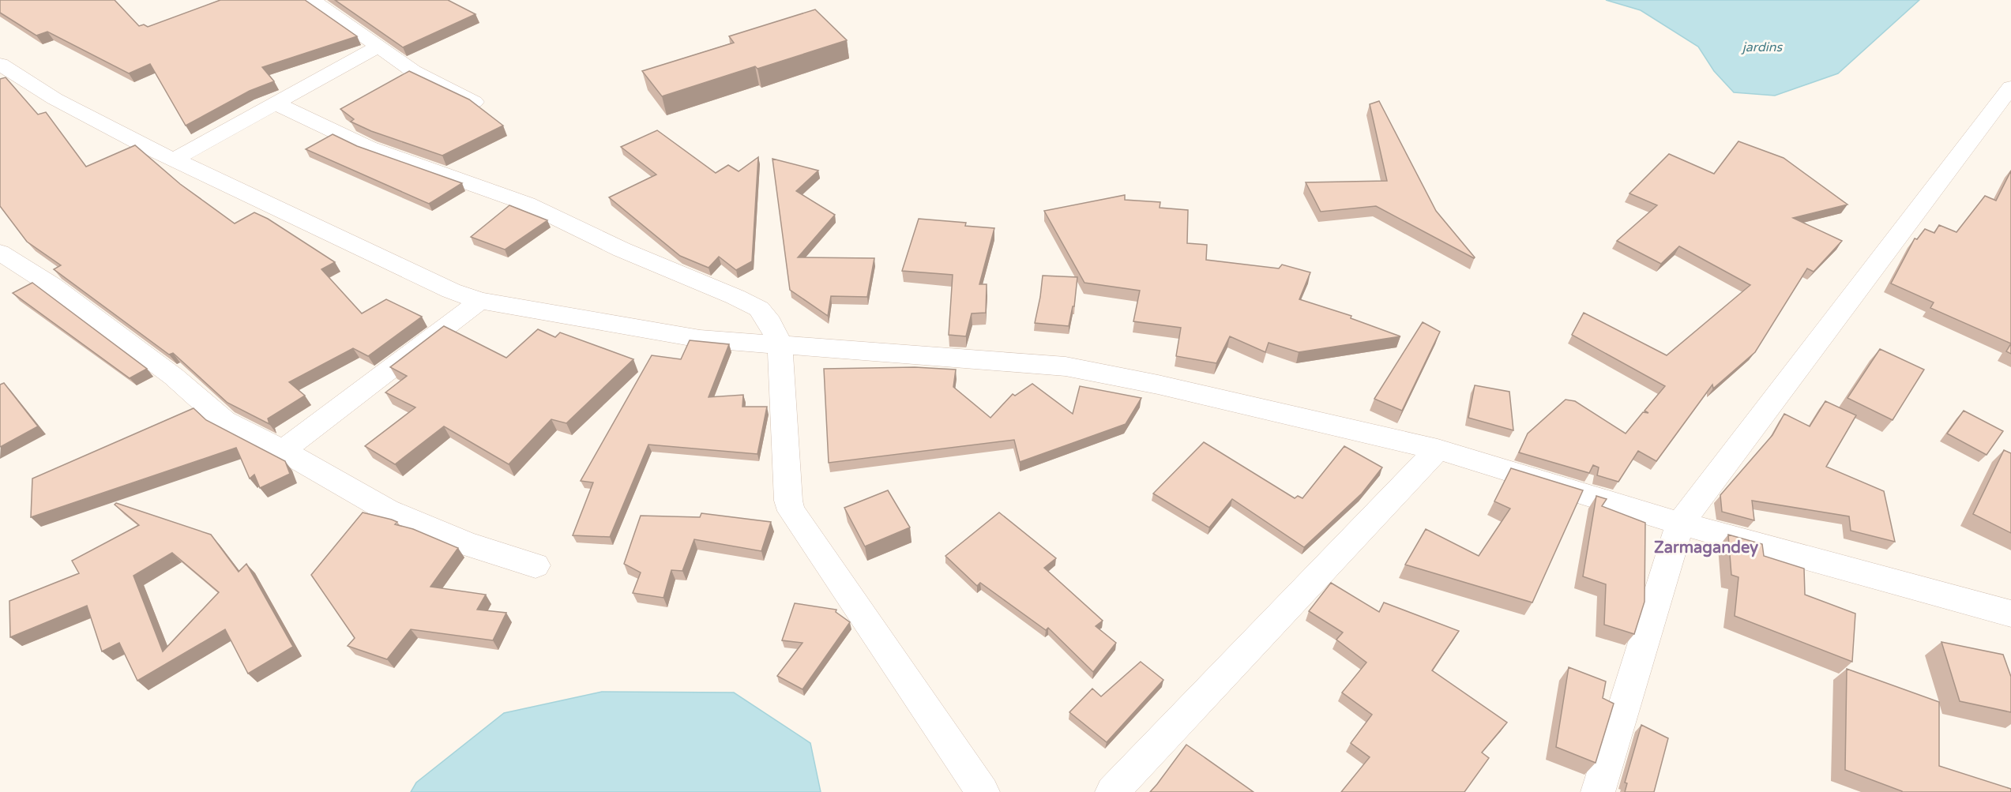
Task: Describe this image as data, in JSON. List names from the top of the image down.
{
  "districts": ["Zarmagandey"],
  "water": ["jardins"]
}
